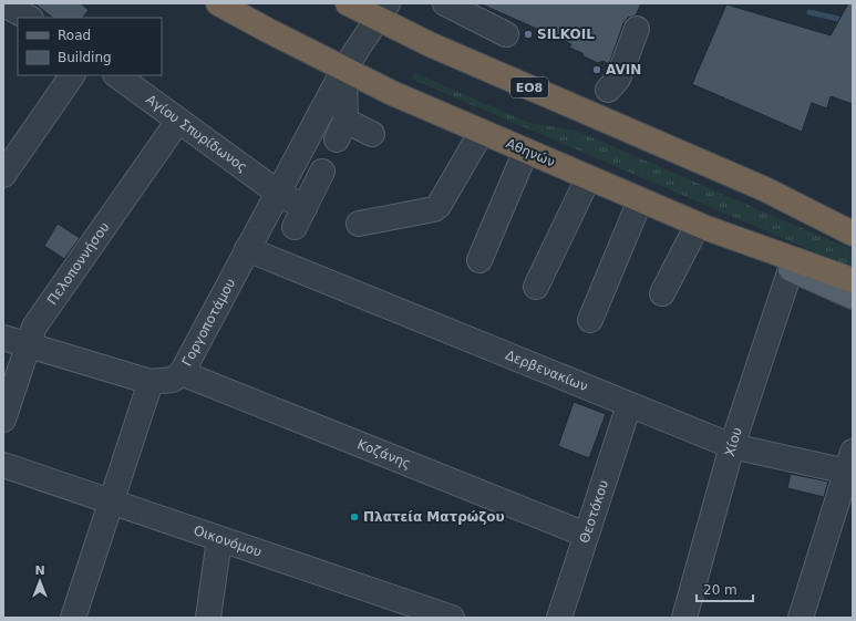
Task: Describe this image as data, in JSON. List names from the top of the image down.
{
  "streets": {
    "highway": ["ΕΟ8", "Αθηνών"],
    "street": [
      "Αγίου Σπυρίδωνος",
      "Πελοποννήσου",
      "Γοργοποτάμου",
      "Δερβενακίων",
      "Χίου",
      "Κοζάνης",
      "Θεοτόκου",
      "Οικονόμου"
    ]
  },
  "crossings": [
    ["ΕΟ8", "Γοργοποτάμου"],
    ["Αγίου Σπυρίδωνος", "Πελοποννήσου"],
    ["Αγίου Σπυρίδωνος", "Γοργοποτάμου"],
    ["Αθηνών", "Γοργοποτάμου"],
    ["Γοργοποτάμου", "Δερβενακίων"],
    ["Γοργοποτάμου", "Κοζάνης"],
    ["Δερβενακίων", "Χίου"],
    ["Δερβενακίων", "Θεοτόκου"],
    ["Κοζάνης", "Θεοτόκου"]
  ],
  "places": ["SILKOIL", "AVIN", "Πλατεία Ματρώζου"],
  "legend": ["Road", "Building"],
  "scale_bar": "20 m",
  "north": "top"
}
